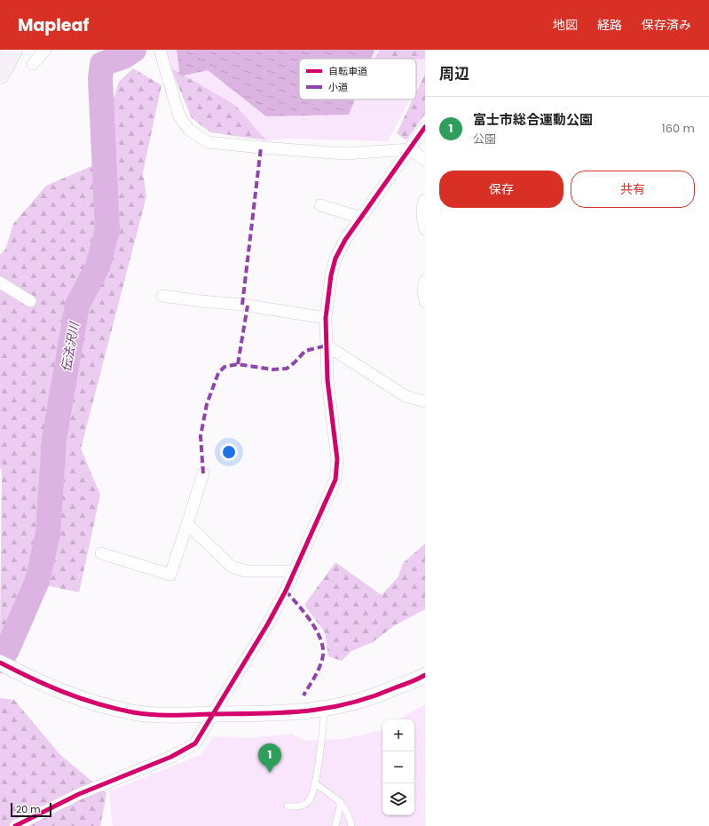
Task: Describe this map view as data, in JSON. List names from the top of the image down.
{
  "water": ["伝法沢川"],
  "legend": ["自転車道", "小道"],
  "scale_bar": "20 m",
  "page": {
    "header": "Mapleaf",
    "nav": ["地図", "経路", "保存済み"],
    "heading": "周辺",
    "list": [
      {
        "mark": "1",
        "name": "富士市総合運動公園",
        "note": "公園",
        "value": "160 m"
      }
    ],
    "buttons": ["保存", "共有"],
    "map_buttons": ["+", "−"],
    "pins": "1",
    "scale": "20 m"
  }
}
